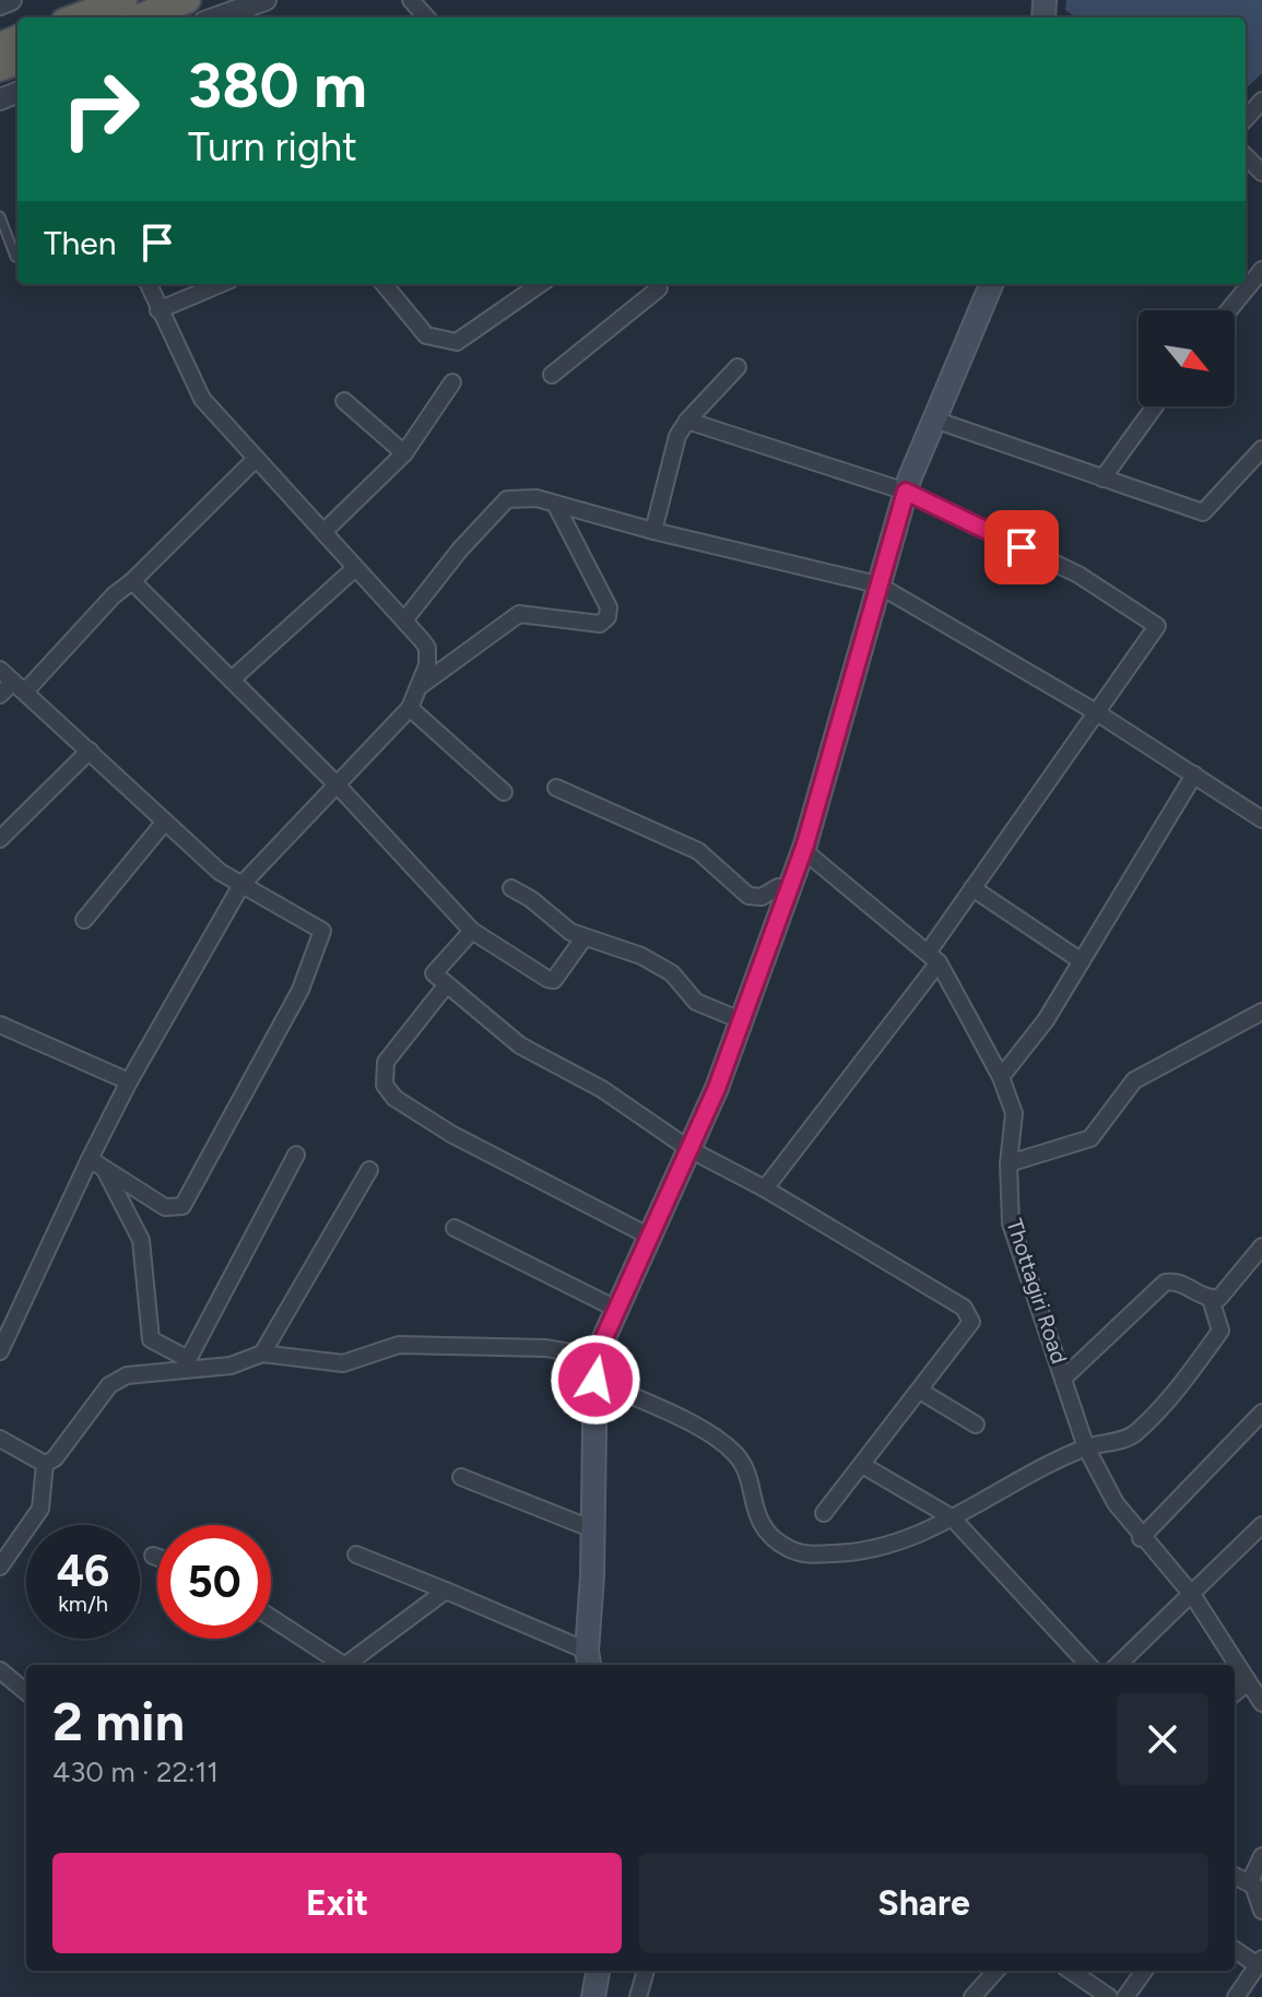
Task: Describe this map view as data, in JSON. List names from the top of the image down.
{
  "streets": {
    "street": ["Thottagiri Road"]
  },
  "north": "bottom right",
  "page": {
    "turn": ["380 m", "Turn right"],
    "then": "Then",
    "speed": "46 km/h",
    "limit": "50",
    "heading": ["2 min", "430 m · 22:11"],
    "buttons": ["Exit", "Share"]
  }
}
